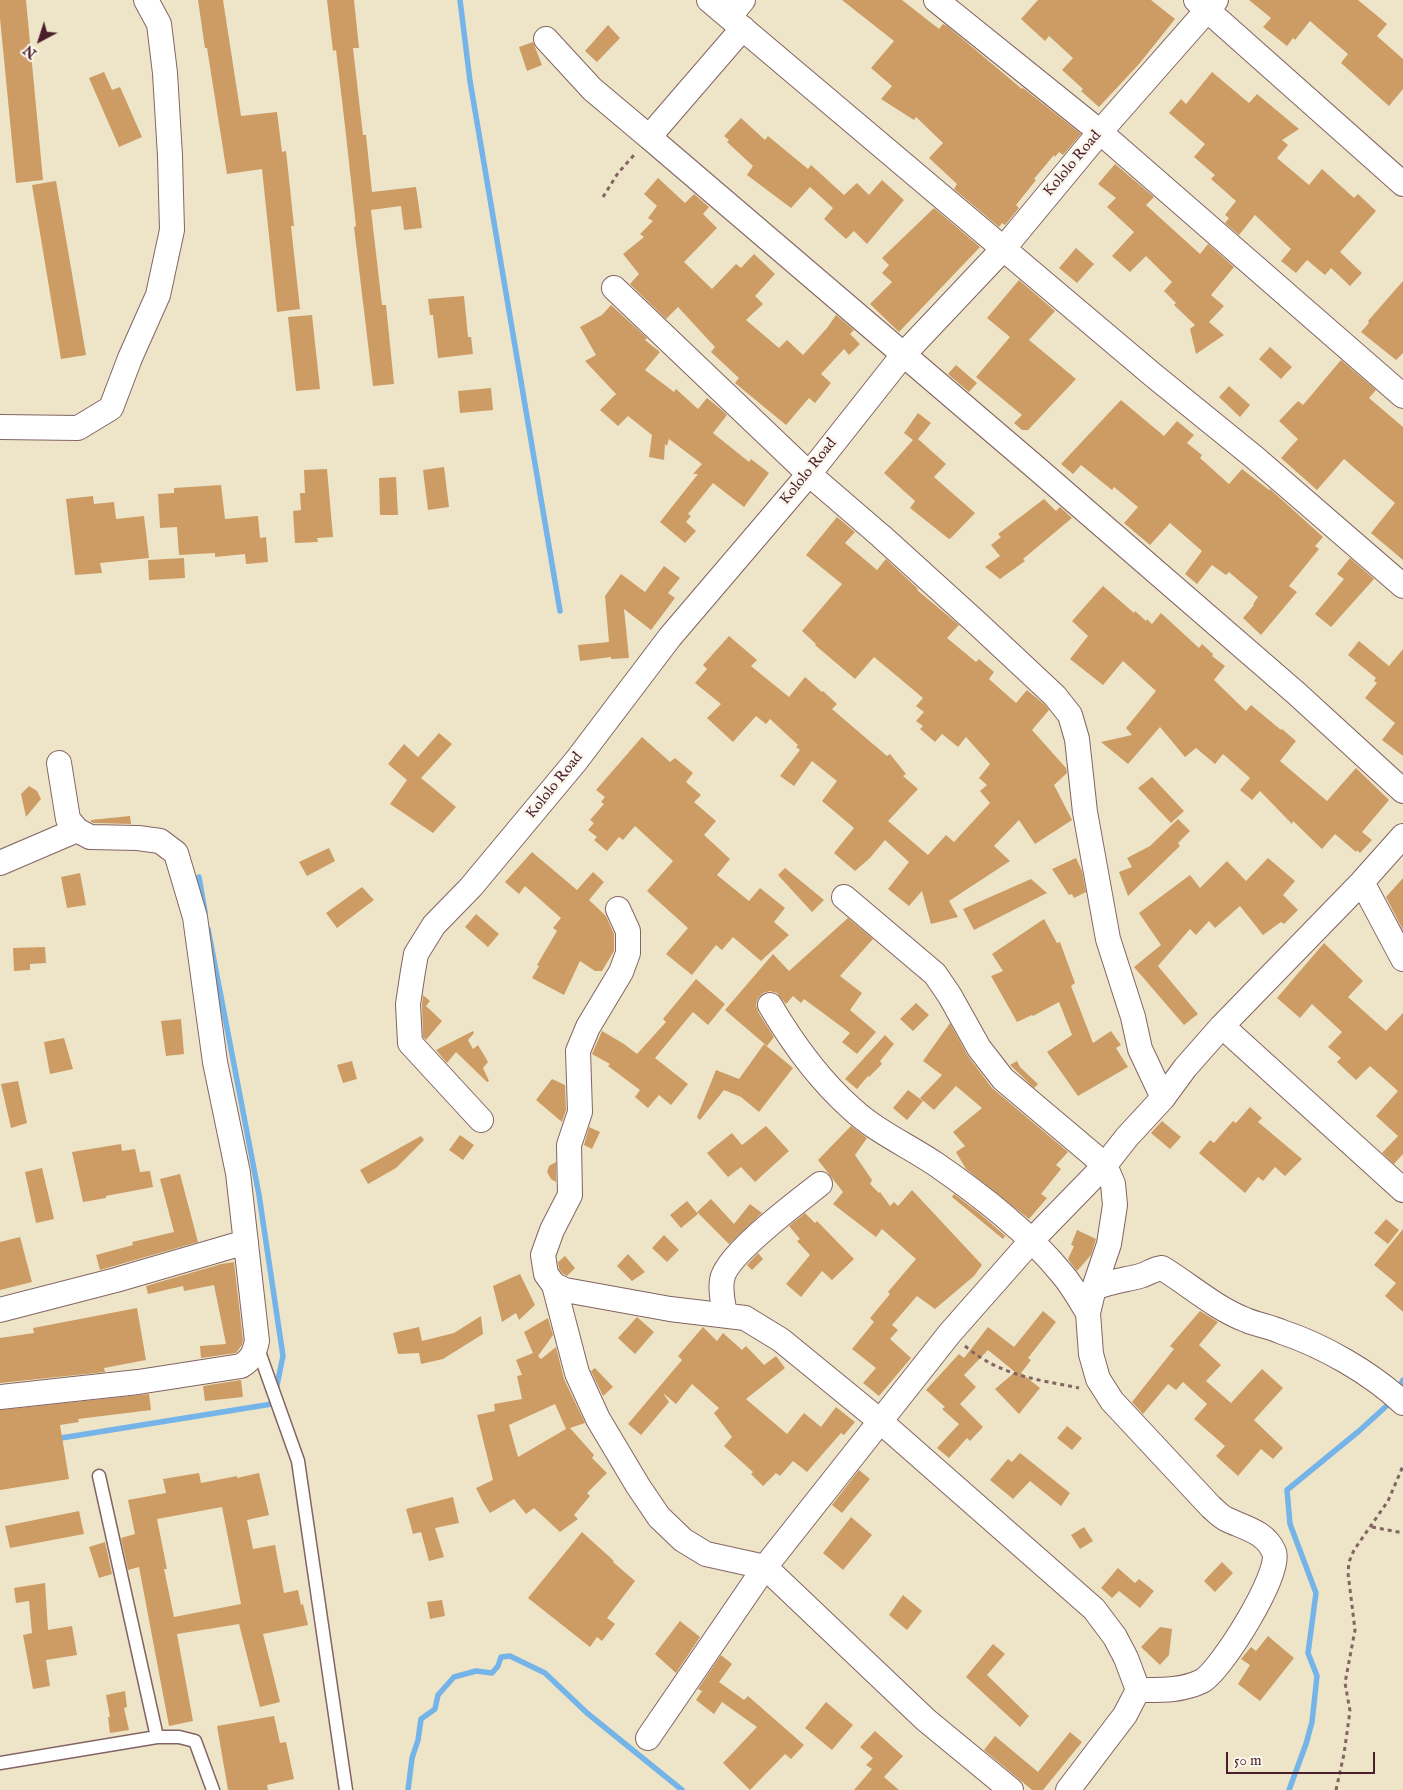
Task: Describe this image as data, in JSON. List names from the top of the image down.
{
  "streets": {
    "street": ["Kololo Road"]
  },
  "scale_bar": "50 m",
  "north": "bottom left"
}
